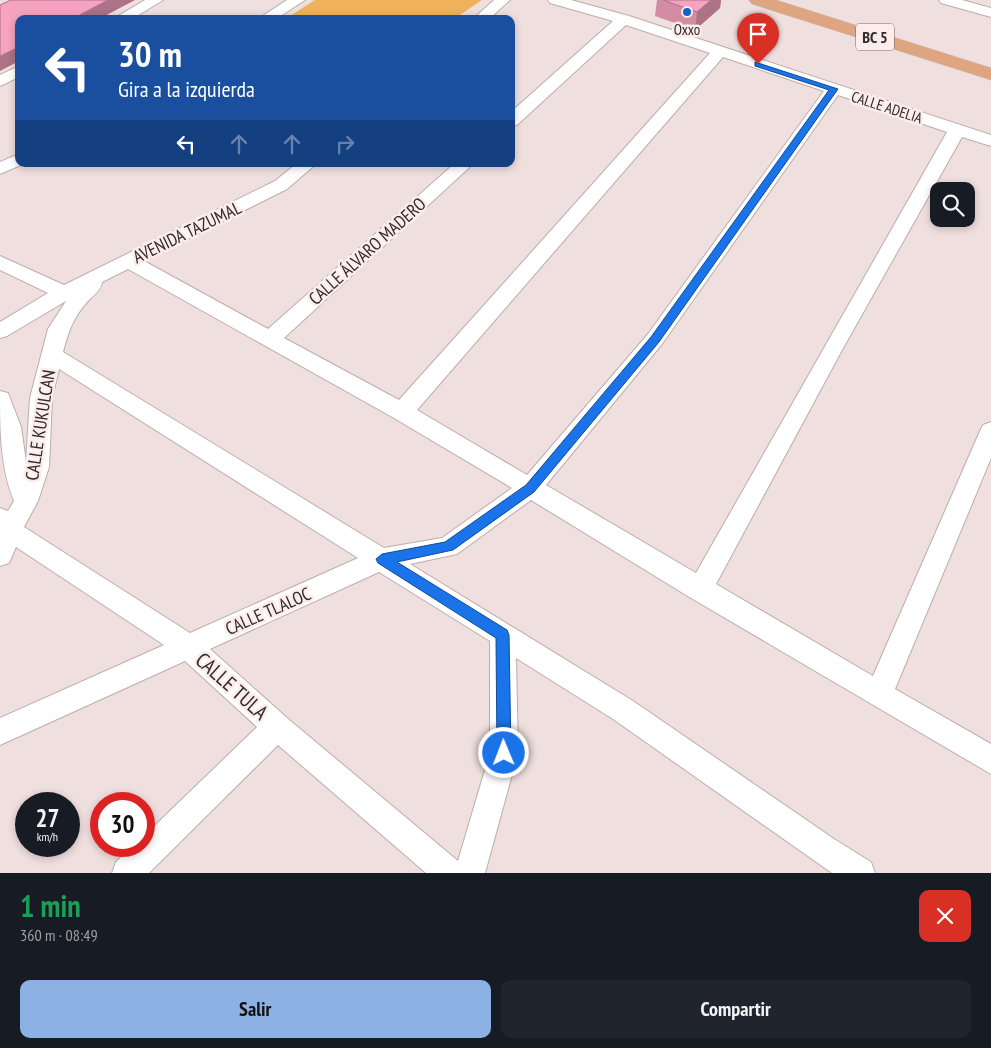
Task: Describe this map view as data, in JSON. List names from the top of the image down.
{
  "streets": {
    "main road": ["BC 5"],
    "street": [
      "CALLE ADELIA",
      "AVENIDA TAZUMAL",
      "CALLE ÁLVARO MADERO",
      "CALLE KUKULCAN",
      "CALLE TLALOC",
      "CALLE TULA"
    ]
  },
  "crossings": [
    ["CALLE ADELIA", "CALLE TLALOC"],
    ["AVENIDA TAZUMAL", "CALLE KUKULCAN"],
    ["CALLE KUKULCAN", "CALLE TULA"],
    ["CALLE TLALOC", "CALLE TULA"]
  ],
  "places": ["Oxxo"],
  "page": {
    "turn": ["30 m", "Gira a la izquierda"],
    "speed": "27 km/h",
    "limit": "30",
    "heading": ["1 min", "360 m · 08:49"],
    "buttons": ["Salir", "Compartir"]
  }
}
